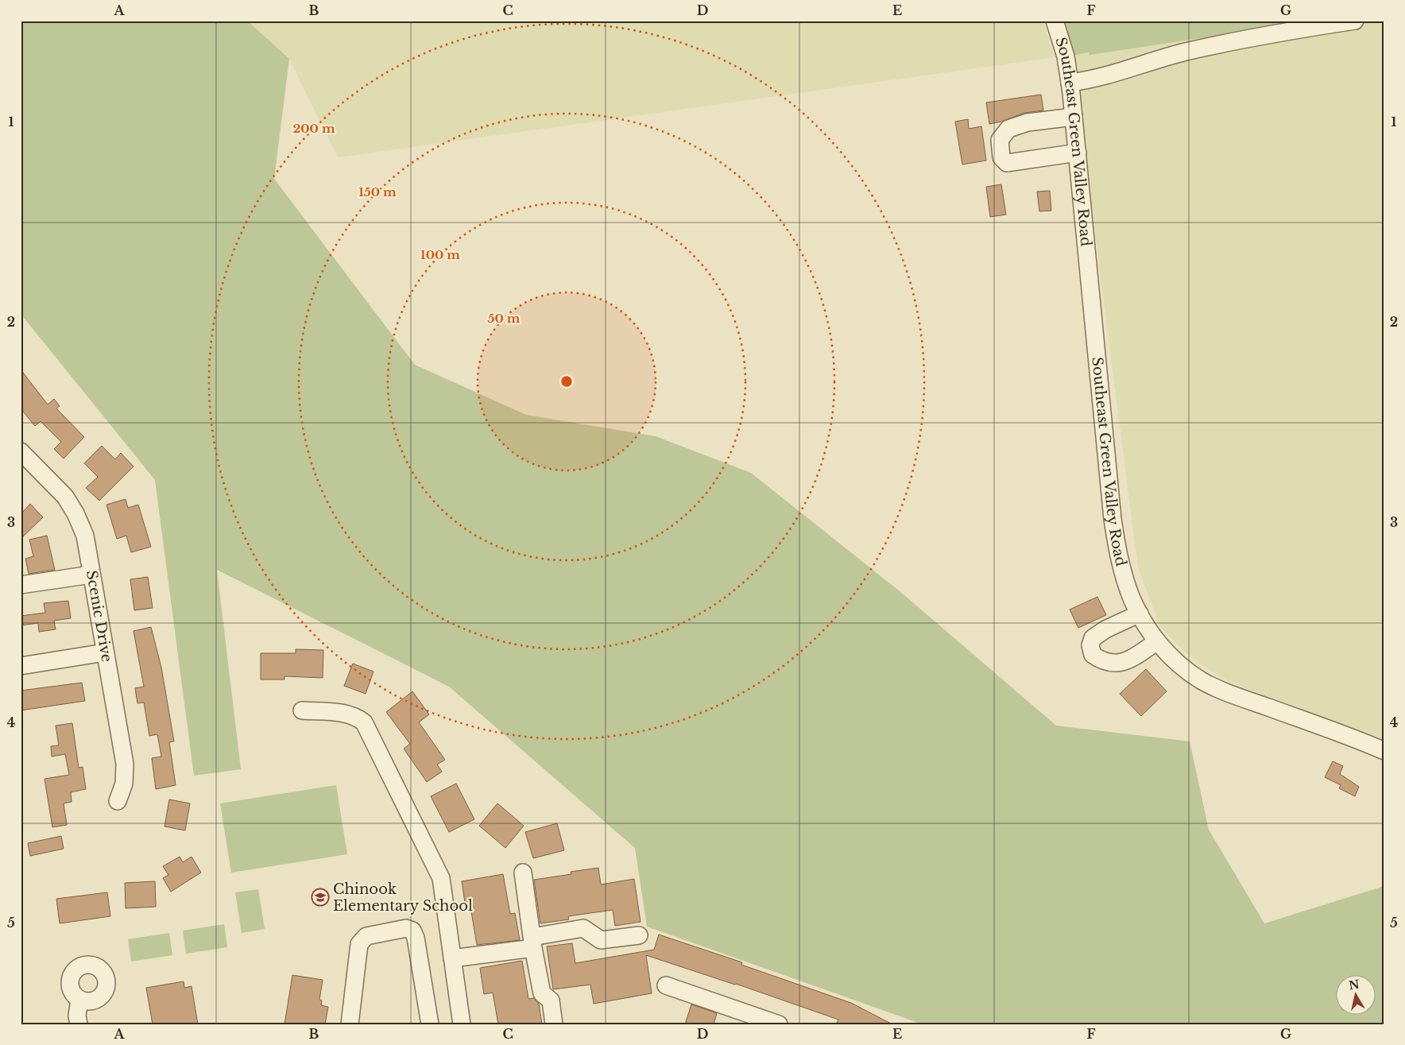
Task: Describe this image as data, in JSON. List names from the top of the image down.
{
  "streets": {
    "street": ["Southeast Green Valley Road", "Scenic Drive"]
  },
  "places": {
    "school or university": ["Chinook Elementary School"]
  },
  "north": "top",
  "grid": {
    "columns": [
      "A",
      "B",
      "C",
      "D",
      "E",
      "F",
      "G"
    ],
    "rows": [
      "1",
      "2",
      "3",
      "4",
      "5"
    ]
  },
  "rings": [
    "200 m",
    "150 m",
    "100 m",
    "50 m"
  ]
}
